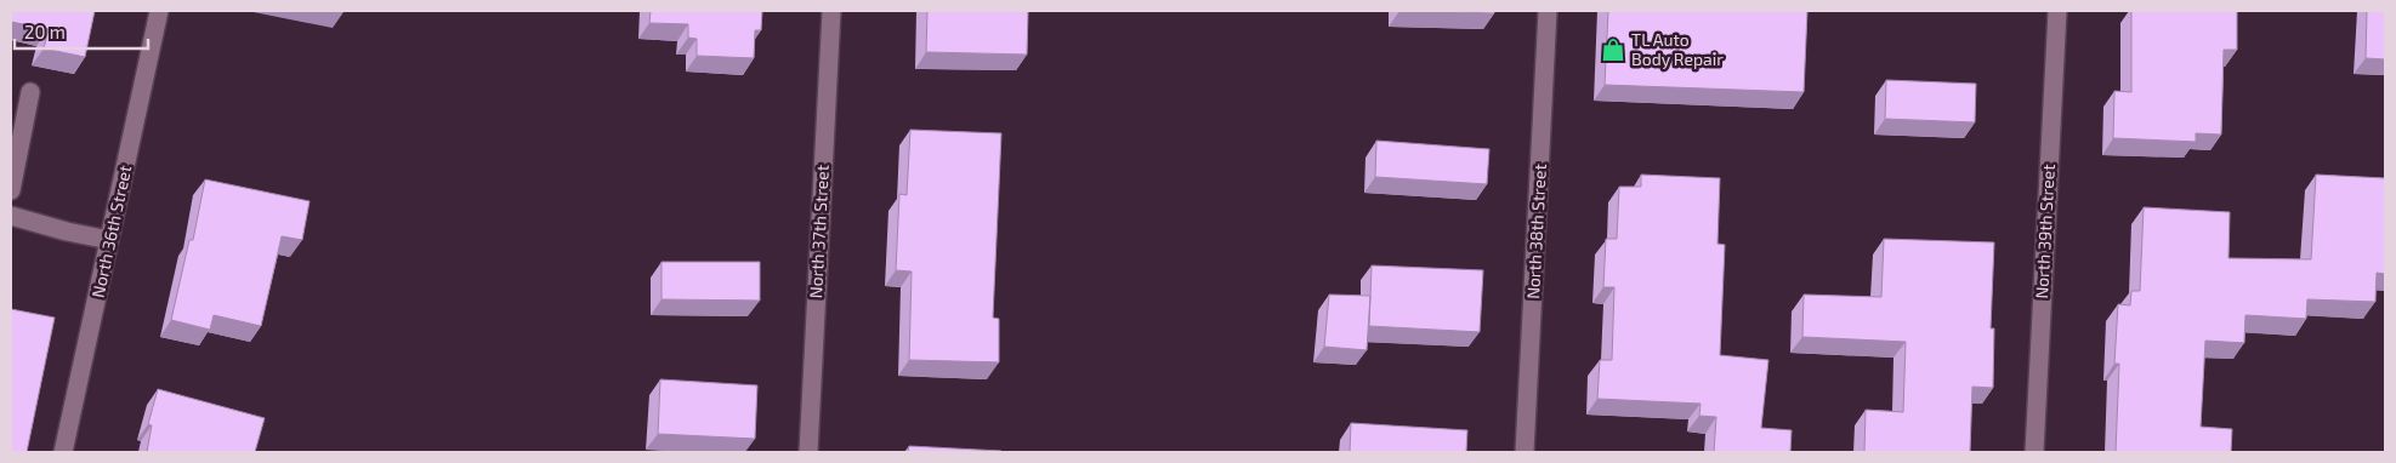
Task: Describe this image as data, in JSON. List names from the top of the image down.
{
  "streets": {
    "street": [
      "North 36th Street",
      "North 37th Street",
      "North 38th Street",
      "North 39th Street"
    ]
  },
  "places": {
    "shop": ["TL Auto Body Repair"]
  },
  "scale_bar": "20 m"
}
